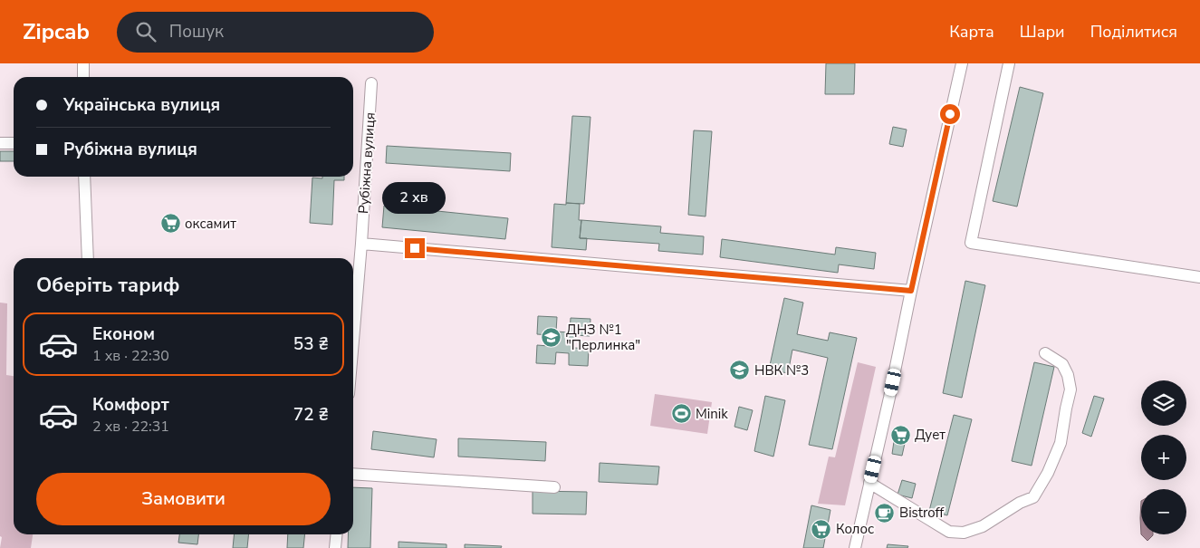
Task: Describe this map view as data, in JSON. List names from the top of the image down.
{
  "streets": {
    "street": ["Рубіжна вулиця"]
  },
  "places": {
    "supermarket": ["оксамит", "Дует", "Колос"],
    "school or university": ["ДНЗ №1 \"Перлинка\"", "НВК №3"],
    "sports": ["Minik"],
    "cafe": ["Bistroff"]
  },
  "page": {
    "header": "Zipcab",
    "search": "Пошук",
    "nav": ["Карта", "Шари", "Поділитися"],
    "banner": ["Українська вулиця", "Рубіжна вулиця"],
    "bubble": "2 хв",
    "heading": "Оберіть тариф",
    "list": [
      {
        "name": "Економ",
        "note": "1 хв · 22:30",
        "value": "53 ₴"
      },
      {
        "name": "Комфорт",
        "note": "2 хв · 22:31",
        "value": "72 ₴"
      }
    ],
    "map_buttons": ["+", "−"],
    "buttons": "Замовити"
  }
}
